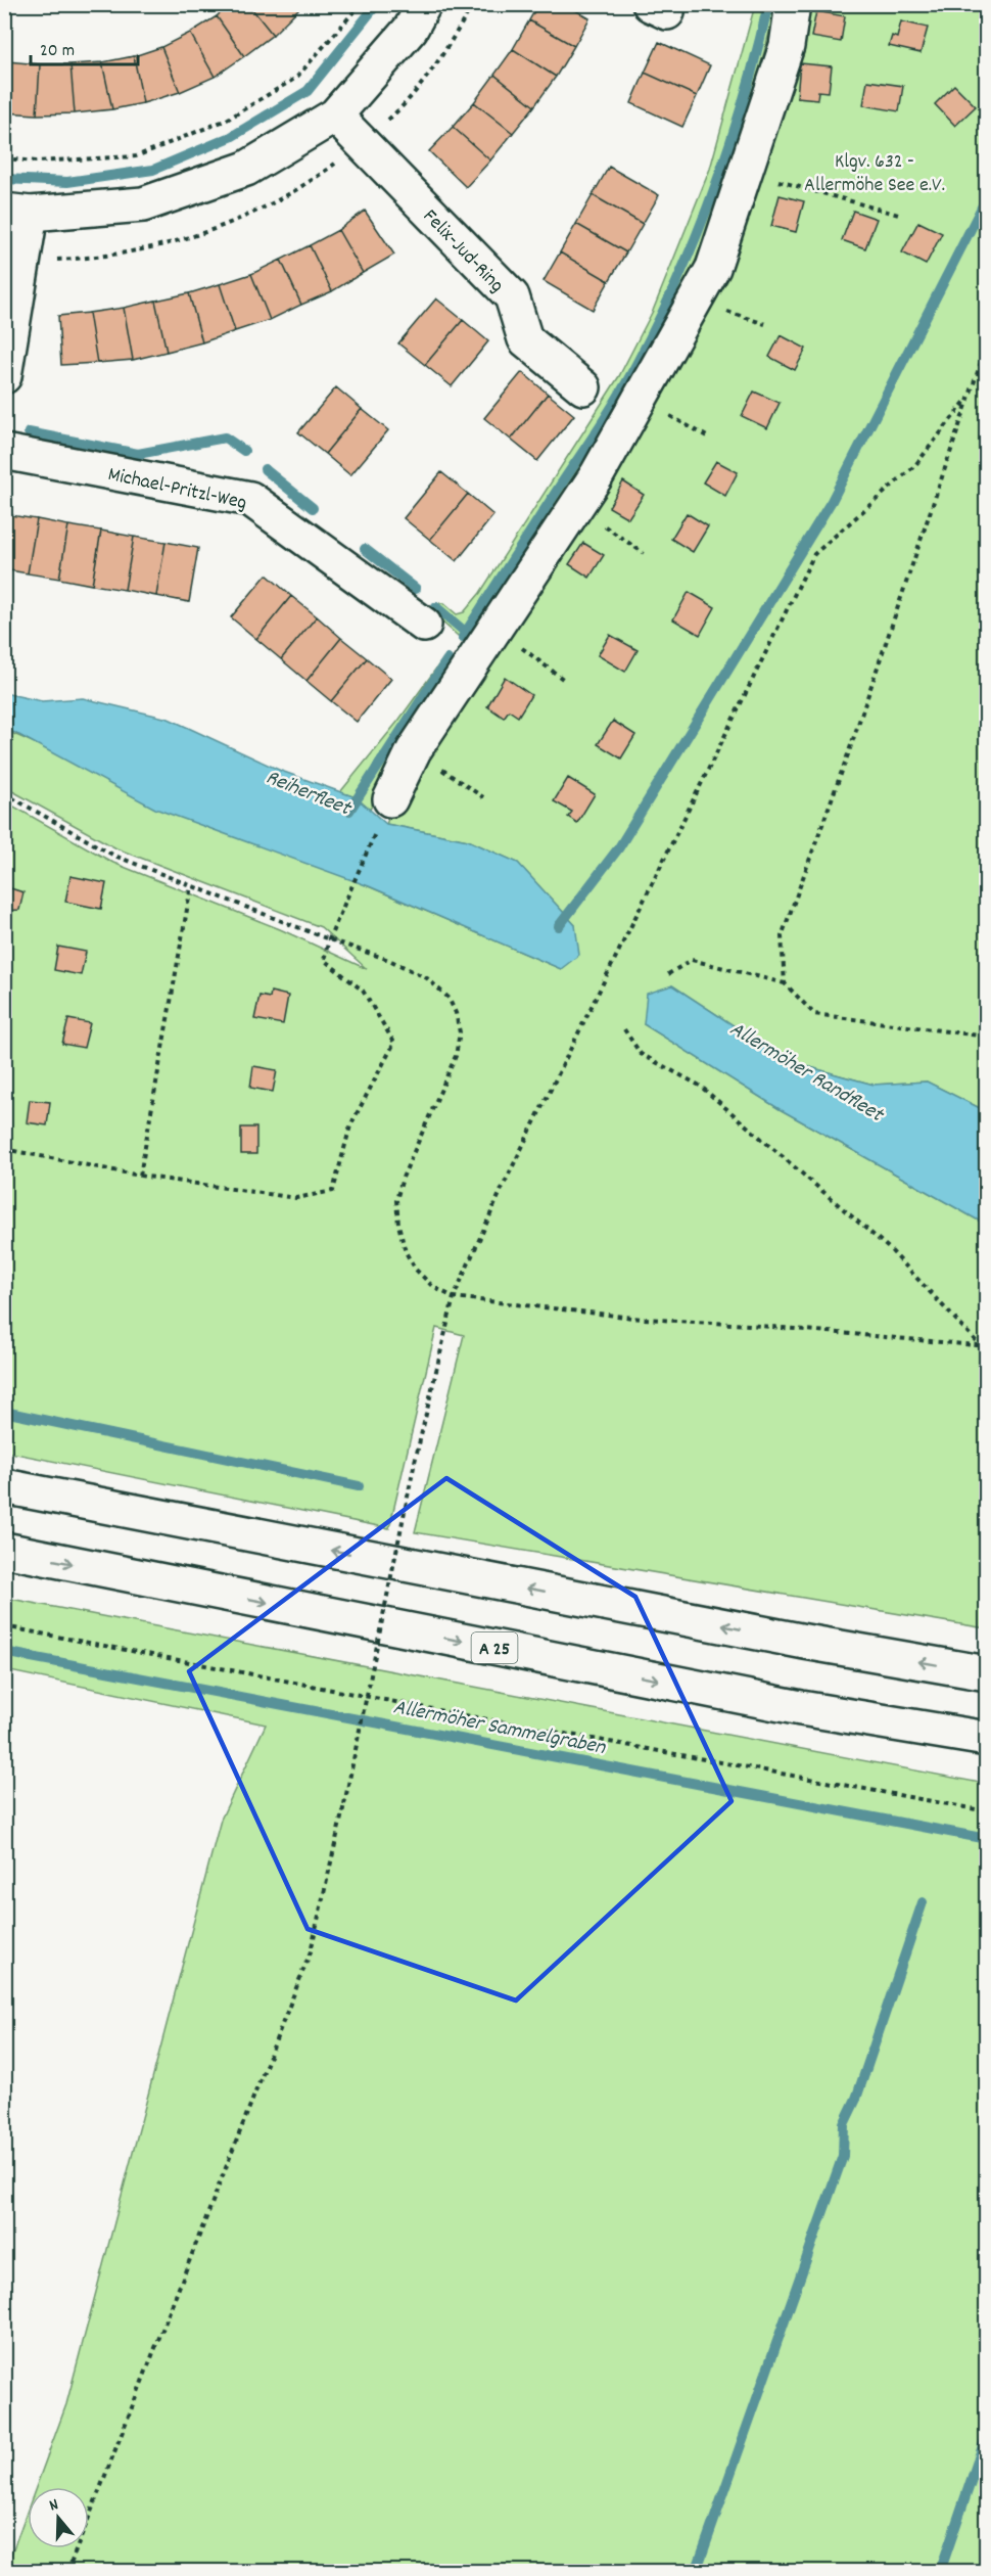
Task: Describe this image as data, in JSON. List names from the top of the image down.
{
  "streets": {
    "main road": ["Felix-Jud-Ring", "Michael-Pritzl-Weg", "A 25"]
  },
  "water": ["Reiherfleet", "Allermöher Randfleet", "Allermöher Sammelgraben"],
  "parks": ["Klgv. 632 - Allermöhe See e.V."],
  "scale_bar": "20 m",
  "north": "top"
}
